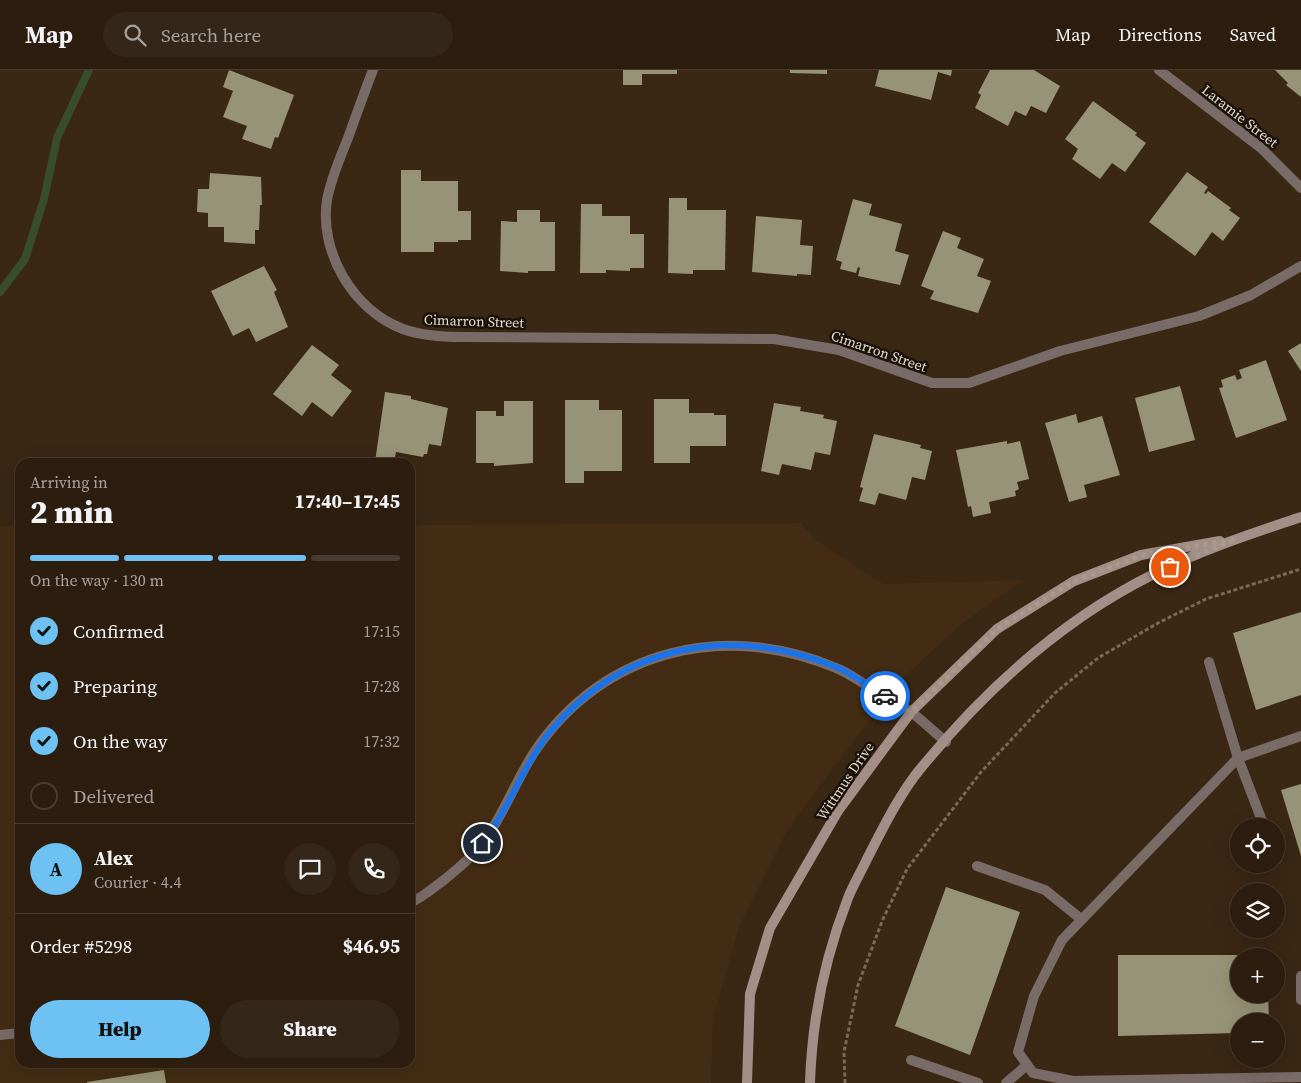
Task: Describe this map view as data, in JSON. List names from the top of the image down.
{
  "streets": {
    "street": ["Laramie Street", "Cimarron Street", "Wittmus Drive"]
  },
  "page": {
    "header": "Map",
    "search": "Search here",
    "nav": ["Map", "Directions", "Saved"],
    "heading": ["2 min", "Arriving in", "17:40–17:45"],
    "panel": [
      "Alex",
      "Courier · 4.4",
      "Order #5298",
      "$46.95"
    ],
    "bar": "On the way · 130 m",
    "list": [
      ["Confirmed", "17:15"],
      ["Preparing", "17:28"],
      ["On the way", "17:32"],
      "Delivered"
    ],
    "map_buttons": ["+", "−"],
    "round": "A",
    "buttons": ["Help", "Share"]
  }
}
